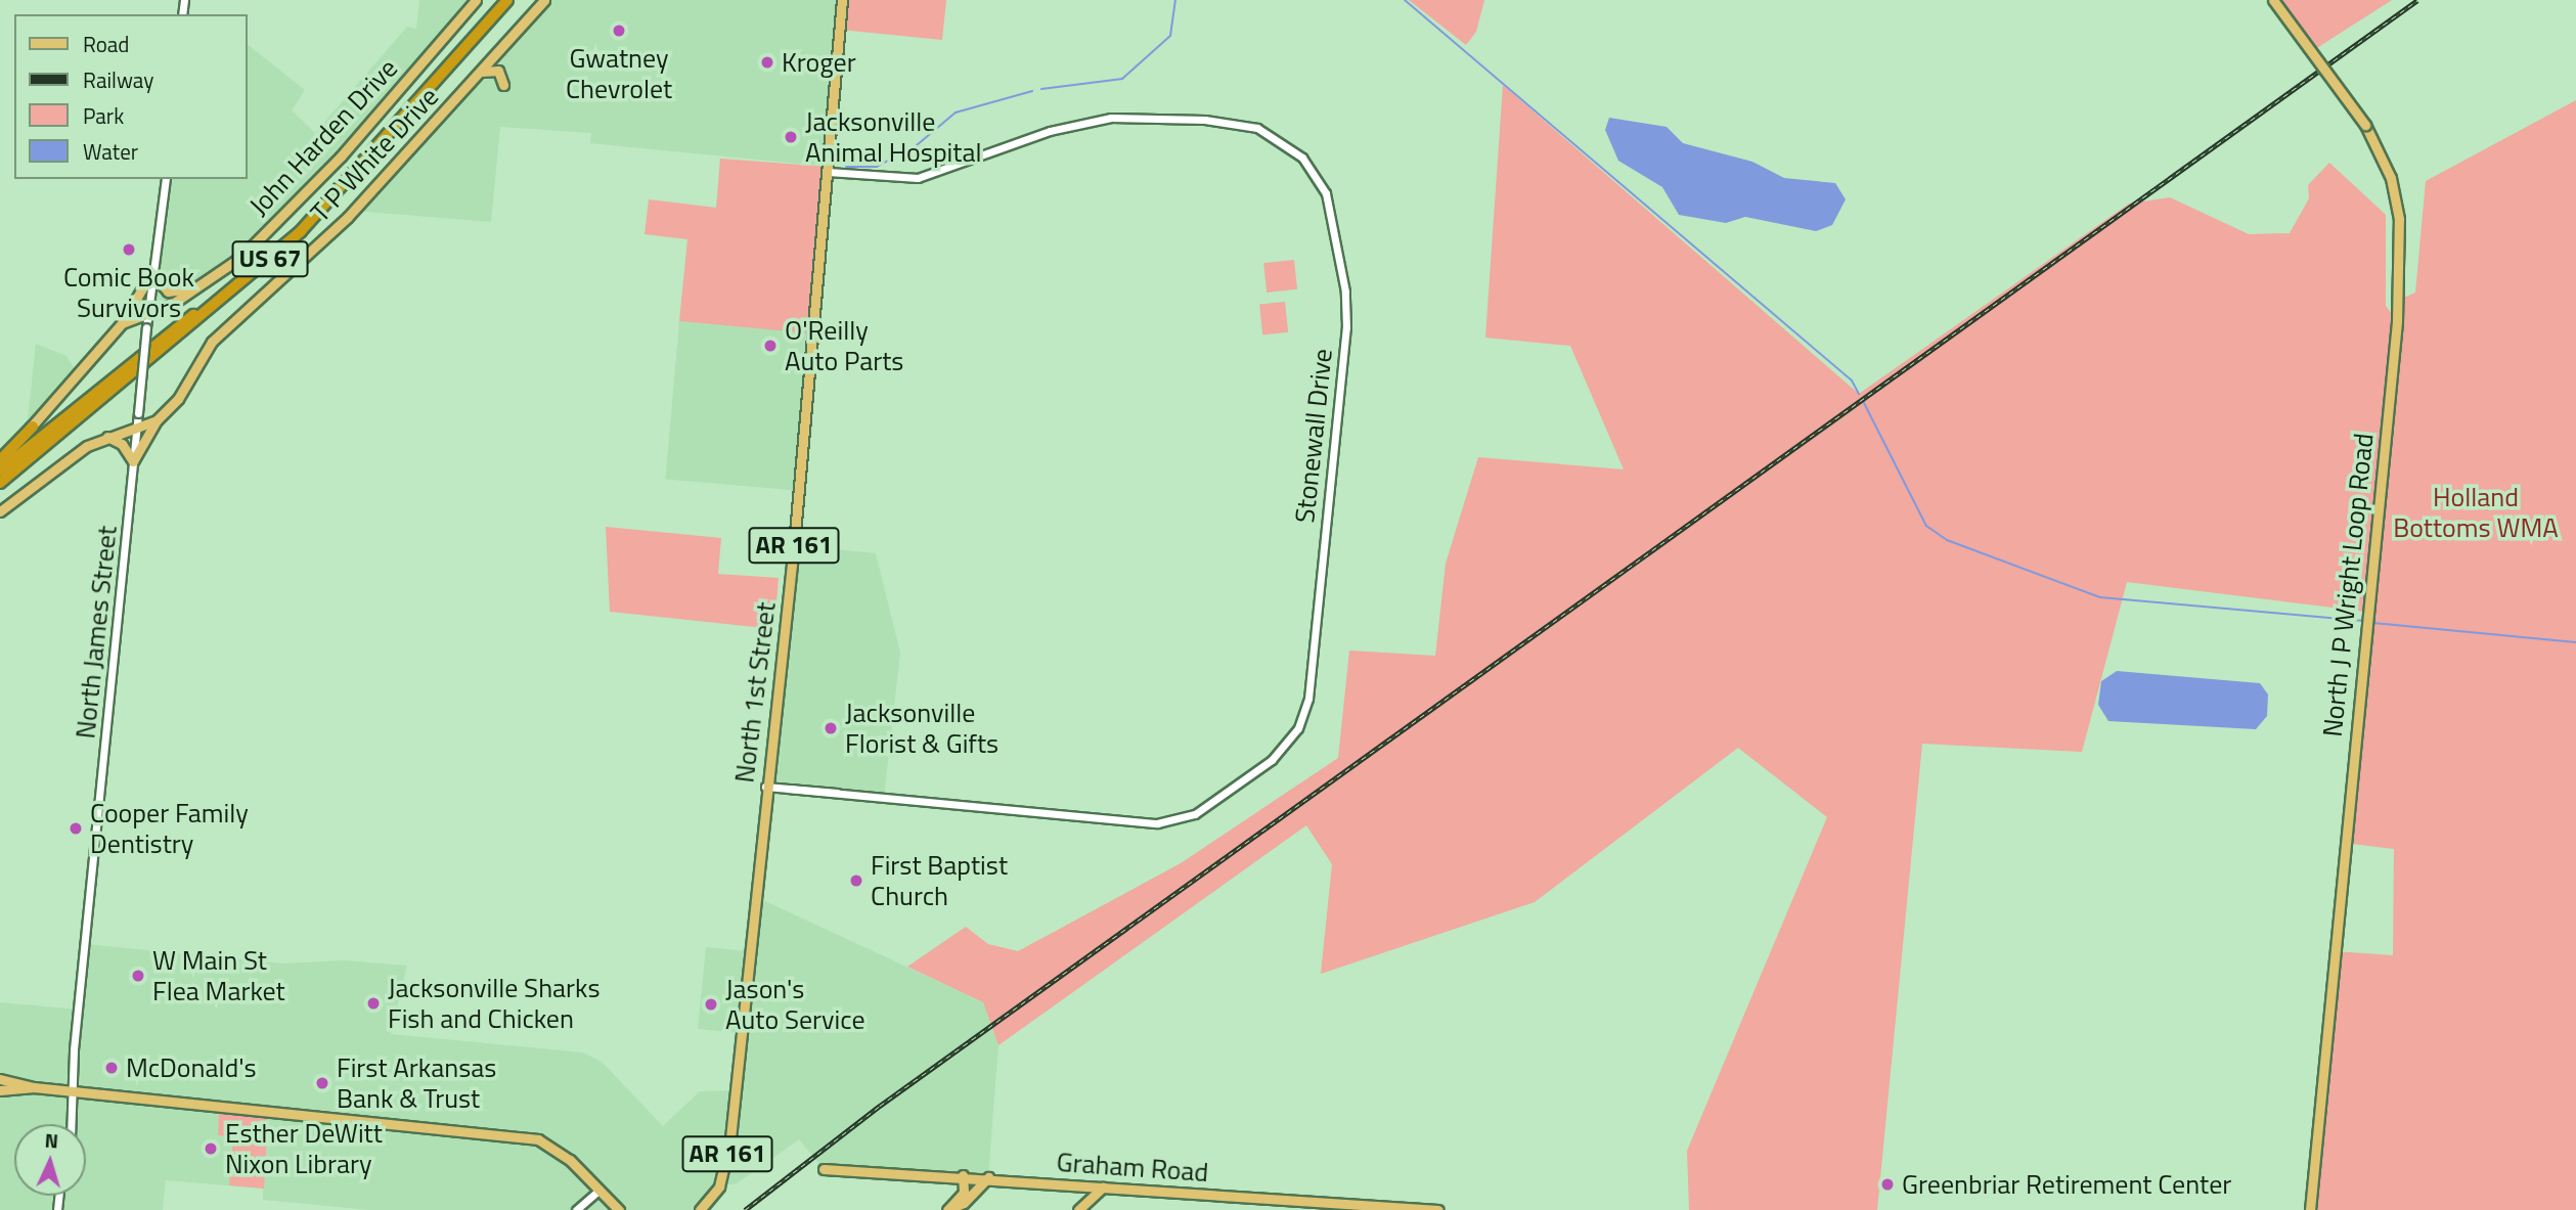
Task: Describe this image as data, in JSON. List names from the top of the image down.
{
  "streets": {
    "highway": ["US 67"],
    "main road": [
      "John Harden Drive",
      "T P White Drive",
      "AR 161",
      "North J P Wright Loop Road",
      "North 1st Street",
      "Graham Road"
    ],
    "street": ["Stonewall Drive", "North James Street"]
  },
  "crossings": [
    ["John Harden Drive", "North James Street"],
    ["T P White Drive", "North James Street"],
    ["Stonewall Drive", "North 1st Street"]
  ],
  "parks": ["Holland Bottoms WMA"],
  "places": [
    "Gwatney Chevrolet",
    "Kroger",
    "Jacksonville Animal Hospital",
    "Comic Book Survivors",
    "O'Reilly Auto Parts",
    "Jacksonville Florist & Gifts",
    "Cooper Family Dentistry",
    "First Baptist Church",
    "W Main St Flea Market",
    "Jacksonville Sharks Fish and Chicken",
    "Jason's Auto Service",
    "McDonald's",
    "First Arkansas Bank & Trust",
    "Esther DeWitt Nixon Library",
    "Greenbriar Retirement Center"
  ],
  "legend": [
    "Road",
    "Railway",
    "Park",
    "Water"
  ],
  "north": "top"
}
